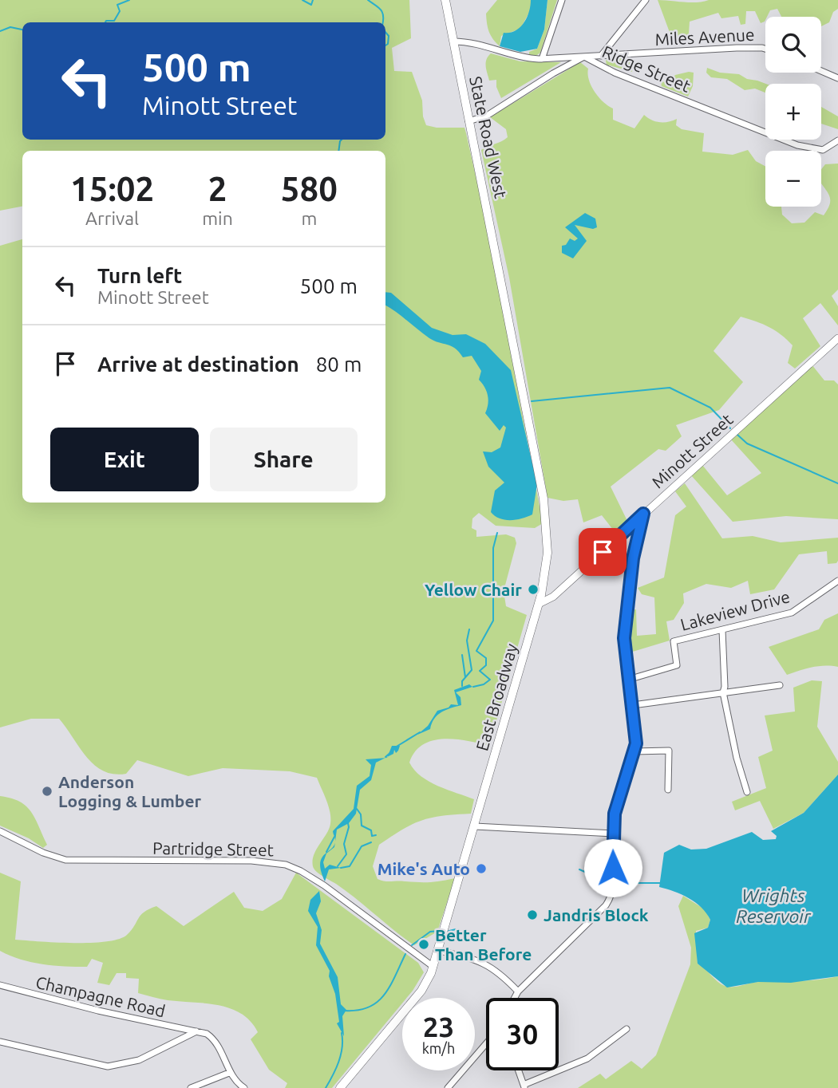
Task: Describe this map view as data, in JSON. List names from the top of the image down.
{
  "streets": {
    "main road": ["State Road West", "East Broadway"],
    "street": [
      "Miles Avenue",
      "Ridge Street",
      "Minott Street",
      "Lakeview Drive",
      "Partridge Street",
      "Champagne Road"
    ]
  },
  "crossings": [
    ["Miles Avenue", "Ridge Street"],
    ["Miles Avenue", "State Road West"],
    ["Ridge Street", "State Road West"],
    ["State Road West", "East Broadway"],
    ["Minott Street", "East Broadway"],
    ["East Broadway", "Partridge Street"]
  ],
  "water": ["Wrights Reservoir"],
  "places": [
    "Yellow Chair",
    "Anderson Logging & Lumber",
    "Mike's Auto",
    "Jandris Block",
    "Better Than Before"
  ],
  "page": {
    "map_buttons": ["+", "−"],
    "turn": ["500 m", "Minott Street"],
    "eta": [
      "15:02",
      "Arrival",
      "2",
      "min",
      "580",
      "m"
    ],
    "list": [
      {
        "name": "Turn left",
        "note": "Minott Street",
        "value": "500 m"
      },
      {
        "name": "Arrive at destination",
        "value": "80 m"
      }
    ],
    "buttons": ["Exit", "Share"],
    "speed": "23 km/h",
    "limit": "30"
  }
}
